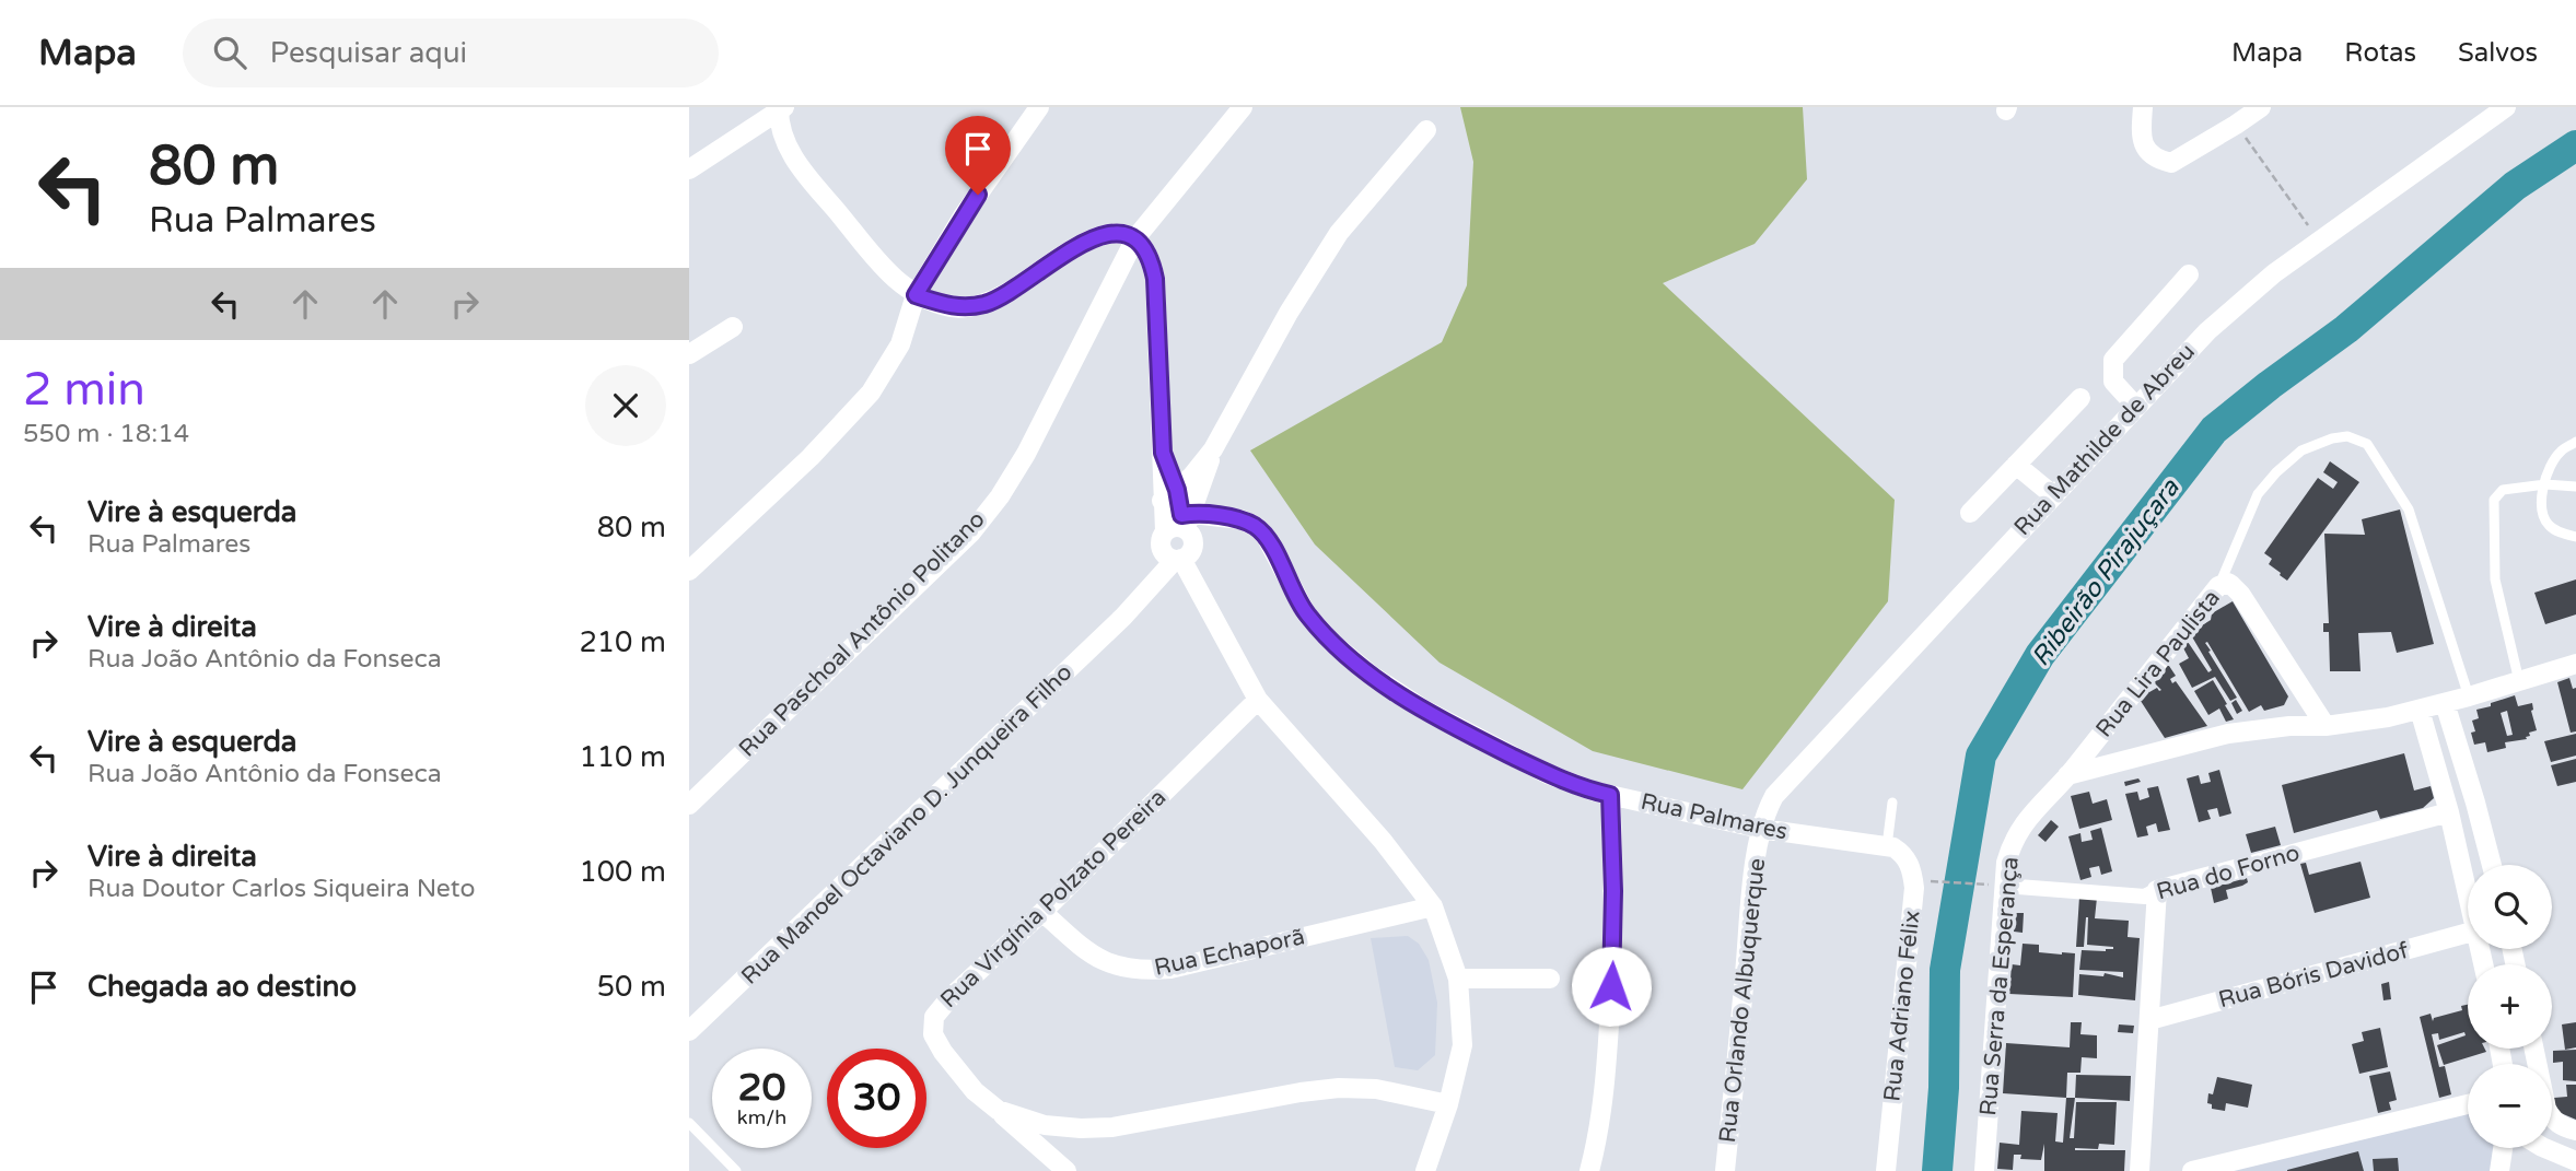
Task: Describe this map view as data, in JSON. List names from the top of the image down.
{
  "streets": {
    "street": [
      "Rua Mathilde de Abreu",
      "Rua Paschoal Antônio Politano",
      "Rua Lira Paulista",
      "Rua Palmares",
      "Rua Manoel Octaviano D. Junqueira Filho",
      "Rua do Forno",
      "Rua Virgínia Polzato Pereira",
      "Rua Echaporã",
      "Rua Bóris Davidof",
      "Rua Serra da Esperança",
      "Rua Orlando Albuquerque",
      "Rua Adriano Félix"
    ]
  },
  "crossings": [
    ["Rua Mathilde de Abreu", "Rua Palmares"],
    ["Rua Mathilde de Abreu", "Rua Orlando Albuquerque"],
    ["Rua Lira Paulista", "Rua Serra da Esperança"],
    ["Rua Palmares", "Rua Manoel Octaviano D. Junqueira Filho"],
    ["Rua Palmares", "Rua Orlando Albuquerque"],
    ["Rua Palmares", "Rua Adriano Félix"],
    ["Rua do Forno", "Rua Serra da Esperança"],
    ["Rua Virgínia Polzato Pereira", "Rua Echaporã"]
  ],
  "water": ["Ribeirão Pirajuçara"],
  "page": {
    "header": "Mapa",
    "search": "Pesquisar aqui",
    "nav": ["Mapa", "Rotas", "Salvos"],
    "turn": ["80 m", "Rua Palmares"],
    "heading": ["2 min", "550 m · 18:14"],
    "list": [
      {
        "name": "Vire à esquerda",
        "note": "Rua Palmares",
        "value": "80 m"
      },
      {
        "name": "Vire à direita",
        "note": "Rua João Antônio da Fonseca",
        "value": "210 m"
      },
      {
        "name": "Vire à esquerda",
        "note": "Rua João Antônio da Fonseca",
        "value": "110 m"
      },
      {
        "name": "Vire à direita",
        "note": "Rua Doutor Carlos Siqueira Neto",
        "value": "100 m"
      },
      {
        "name": "Chegada ao destino",
        "value": "50 m"
      }
    ],
    "map_buttons": ["+", "−"],
    "speed": "20 km/h",
    "limit": "30"
  }
}
